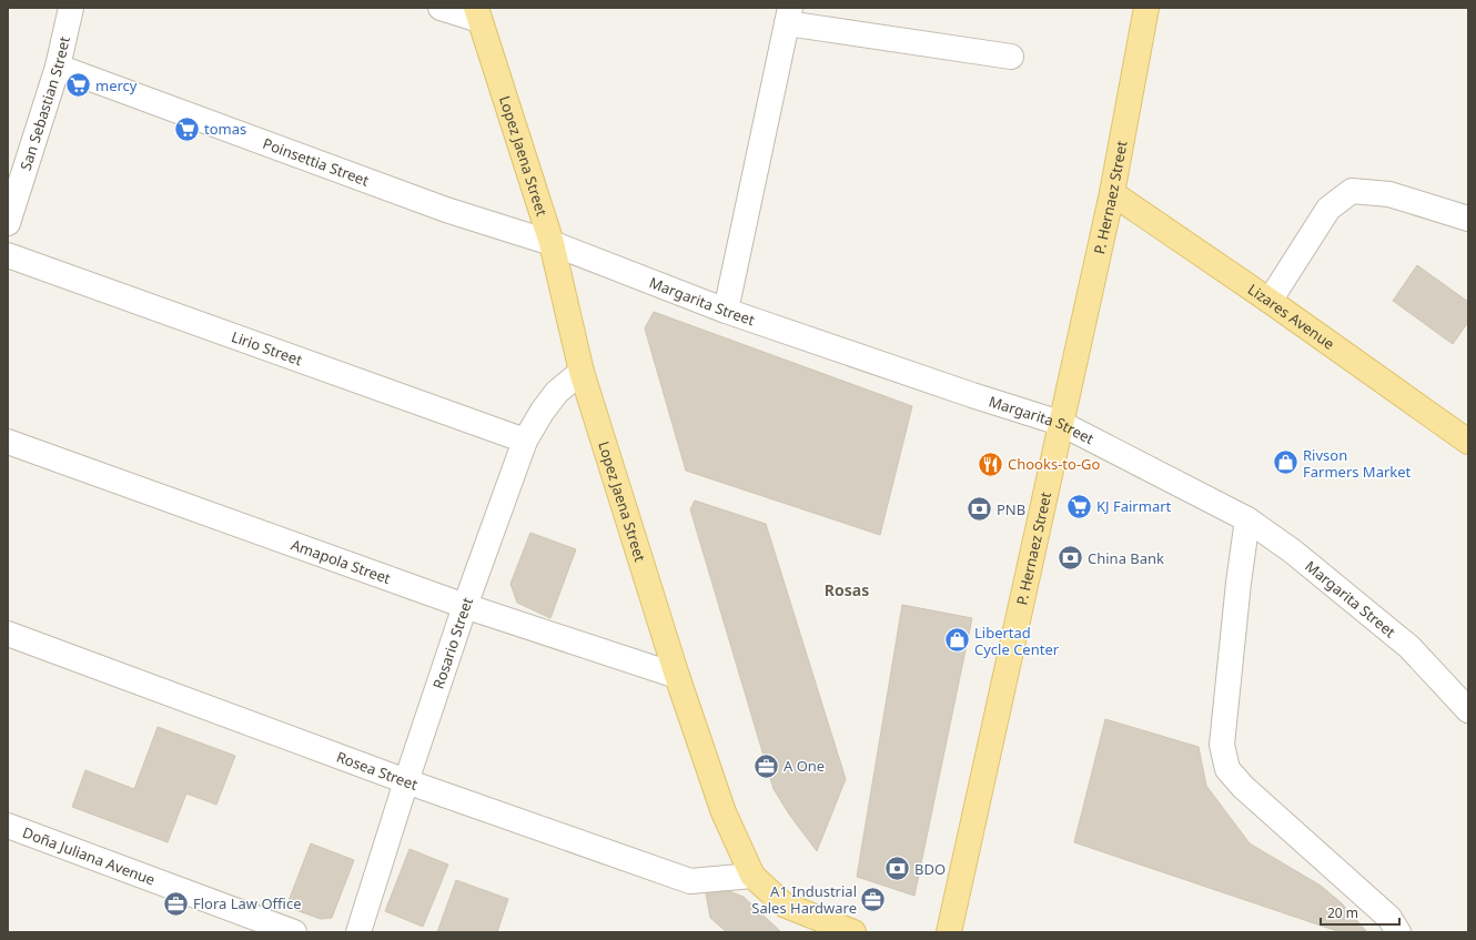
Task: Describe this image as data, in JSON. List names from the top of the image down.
{
  "streets": {
    "main road": ["Lopez Jaena Street", "P. Hernaez Street", "Lizares Avenue"],
    "street": [
      "San Sebastian Street",
      "Poinsettia Street",
      "Margarita Street",
      "Lirio Street",
      "Amapola Street",
      "Rosario Street",
      "Rosea Street",
      "Doña Juliana Avenue"
    ]
  },
  "crossings": [
    ["San Sebastian Street", "Poinsettia Street"],
    ["Lopez Jaena Street", "Poinsettia Street"],
    ["Lopez Jaena Street", "Margarita Street"],
    ["Lopez Jaena Street", "Amapola Street"],
    ["Lopez Jaena Street", "Rosario Street"],
    ["Lopez Jaena Street", "Rosea Street"],
    ["Poinsettia Street", "Margarita Street"],
    ["P. Hernaez Street", "Margarita Street"],
    ["P. Hernaez Street", "Lizares Avenue"],
    ["Lirio Street", "Rosario Street"],
    ["Amapola Street", "Rosario Street"],
    ["Rosario Street", "Rosea Street"]
  ],
  "districts": ["Rosas"],
  "places": {
    "supermarket": ["mercy", "tomas", "KJ Fairmart"],
    "shop": ["Rivson Farmers Market", "Libertad Cycle Center"],
    "restaurant": ["Chooks-to-Go"],
    "bank": ["PNB", "China Bank", "BDO"],
    "office": ["A One", "A1 Industrial Sales Hardware", "Flora Law Office"]
  },
  "scale_bar": "20 m"
}
